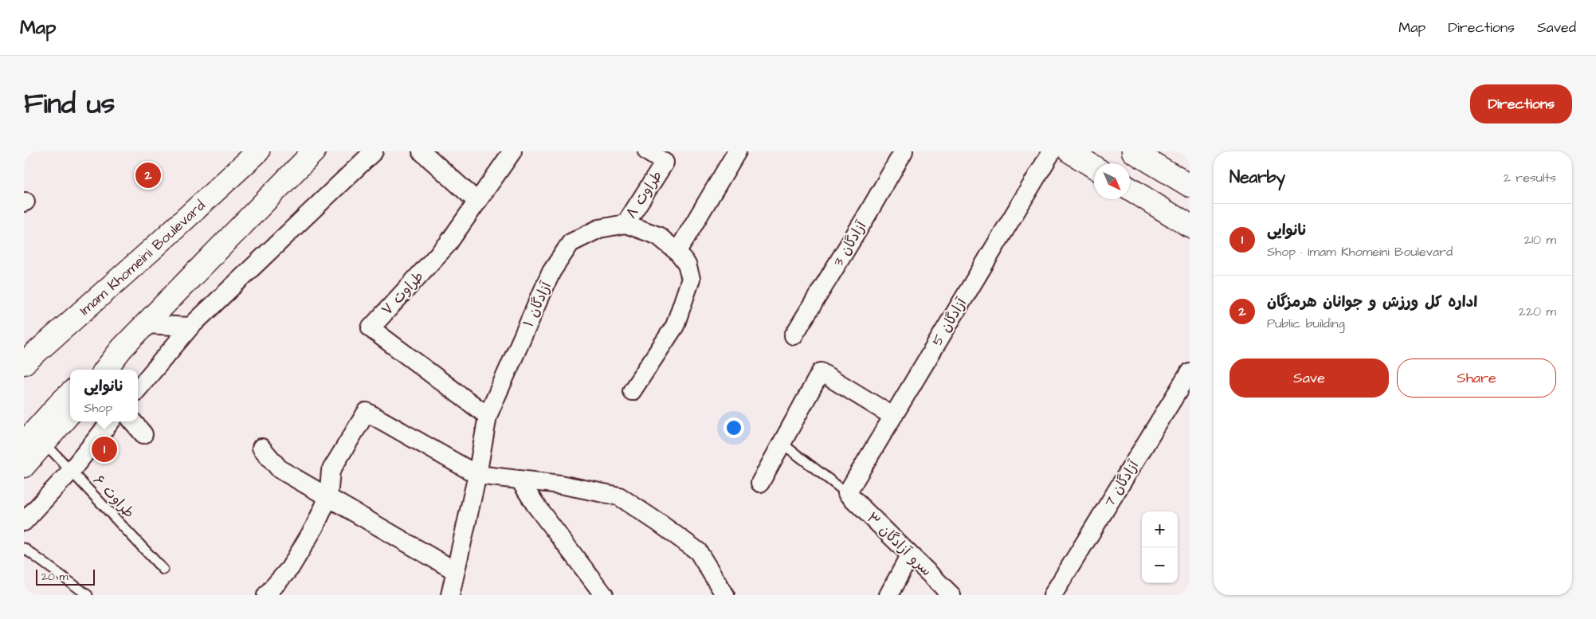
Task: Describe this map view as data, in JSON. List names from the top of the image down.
{
  "streets": {
    "main road": ["Imam Khomeini Boulevard"],
    "street": [
      "طراوت ۸",
      "آزادگان 3",
      "طراوت ۷",
      "آزادگان ۱",
      "آزادگان 5",
      "آزادگان 7",
      "سرو آزادگان ۳"
    ],
    "lane": ["طراوت ۶"]
  },
  "crossings": [
    ["طراوت ۸", "آزادگان ۱"],
    ["طراوت ۷", "آزادگان ۱"],
    ["آزادگان 5", "سرو آزادگان ۳"]
  ],
  "scale_bar": "20 m",
  "north": "bottom right",
  "page": {
    "header": "Map",
    "nav": ["Map", "Directions", "Saved"],
    "title": "Find us",
    "buttons": [
      "Directions",
      ["Save", "Share"]
    ],
    "heading": ["Nearby", "2 results"],
    "pins": ["2", "1"],
    "list": [
      {
        "mark": "1",
        "name": "نانوایی",
        "note": "Shop · Imam Khomeini Boulevard",
        "value": "210 m"
      },
      {
        "mark": "2",
        "name": "اداره کل ورزش و جوانان هرمزگان",
        "note": "Public building",
        "value": "220 m"
      }
    ],
    "popup": ["نانوایی", "Shop"],
    "map_buttons": ["+", "−"],
    "scale": "20 m"
  }
}
